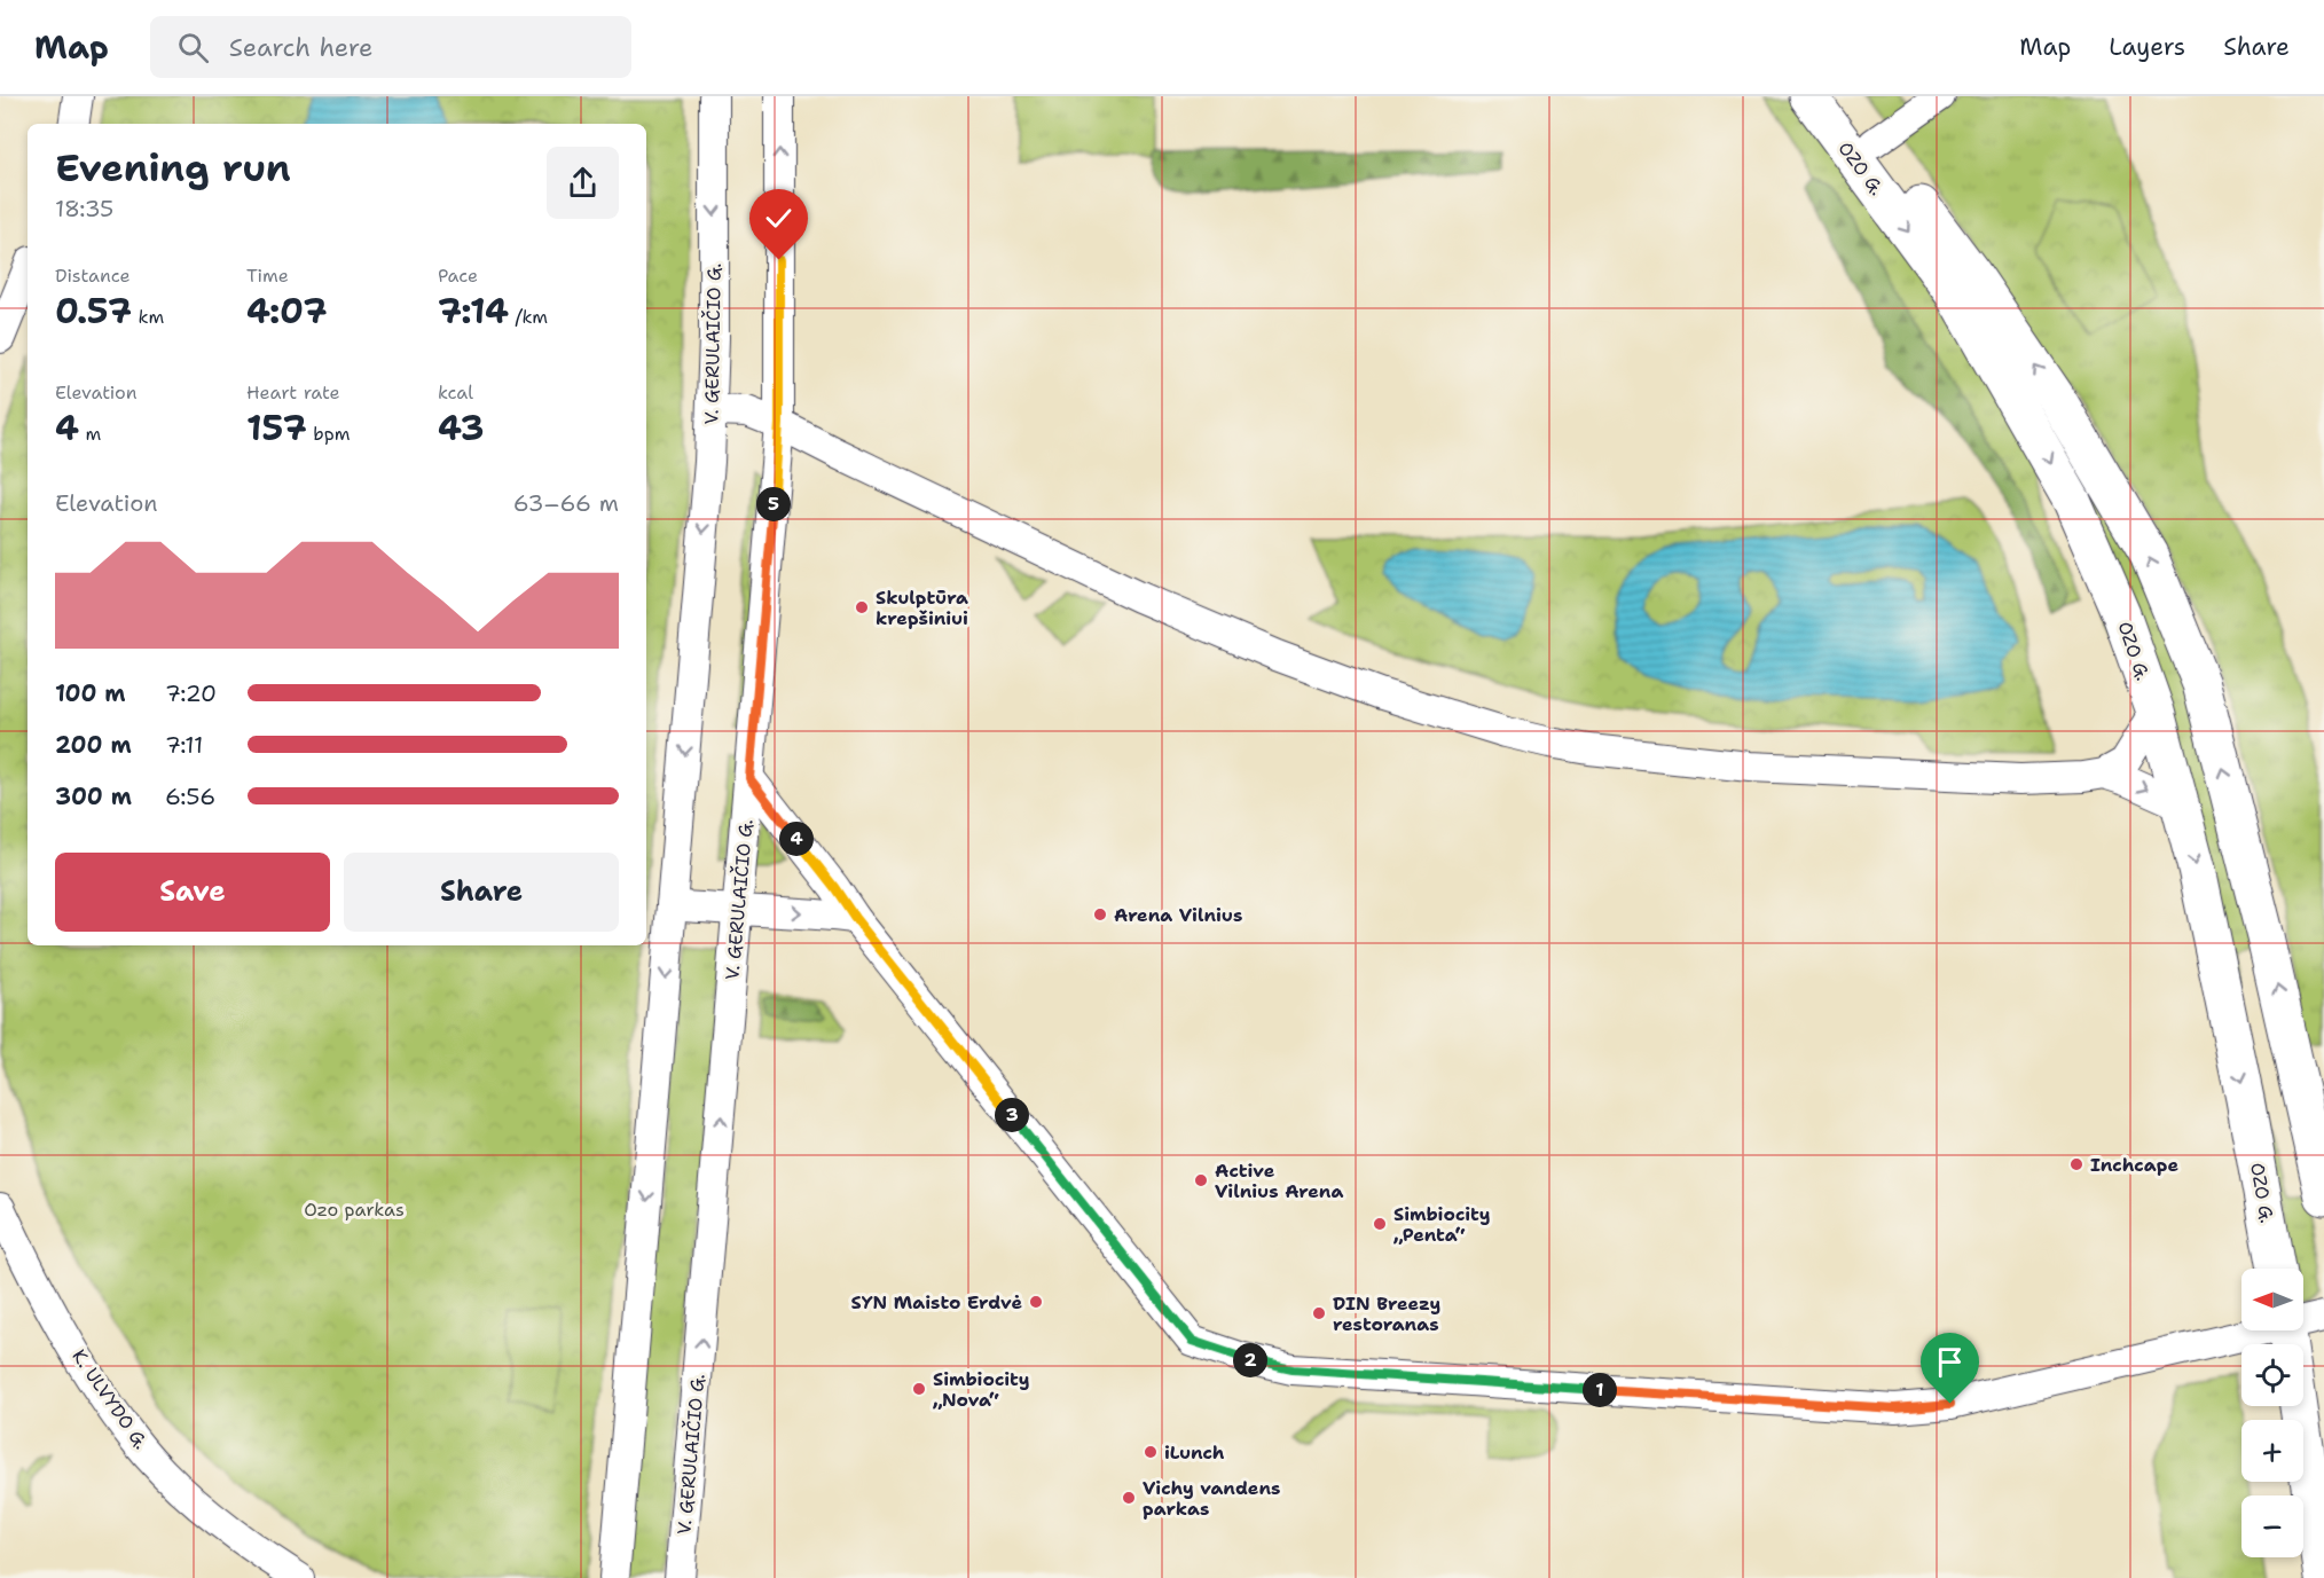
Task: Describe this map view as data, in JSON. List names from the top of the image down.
{
  "streets": {
    "main road": ["OZO G."],
    "street": ["V. GERULAIČIO G.", "K. ULVYDO G."]
  },
  "parks": ["Ozo parkas"],
  "places": [
    "Skulptūra krepšiniui",
    "Arena Vilnius",
    "Inchcape",
    "Active Vilnius Arena",
    "Simbiocity „Penta“",
    "SYN Maisto Erdvė",
    "DIN Breezy restoranas",
    "Simbiocity „Nova“",
    "iLunch",
    "Vichy vandens parkas"
  ],
  "north": "left",
  "page": {
    "header": "Map",
    "search": "Search here",
    "nav": ["Map", "Layers", "Share"],
    "heading": ["Evening run", "18:35"],
    "stats": [
      ["Distance", "0.57 km"],
      ["Time", "4:07"],
      ["Pace", "7:14 /km"],
      ["Elevation", "4 m"],
      ["Heart rate", "157 bpm"],
      ["kcal", "43"]
    ],
    "chart": ["Elevation", "63–66 m"],
    "pins": [
      "5",
      "4",
      "3",
      "2",
      "1"
    ],
    "list": [
      {
        "name": "100 m",
        "note": "7:20"
      },
      {
        "name": "200 m",
        "note": "7:11"
      },
      {
        "name": "300 m",
        "note": "6:56"
      }
    ],
    "buttons": ["Save", "Share"],
    "map_buttons": ["+", "−"]
  }
}
